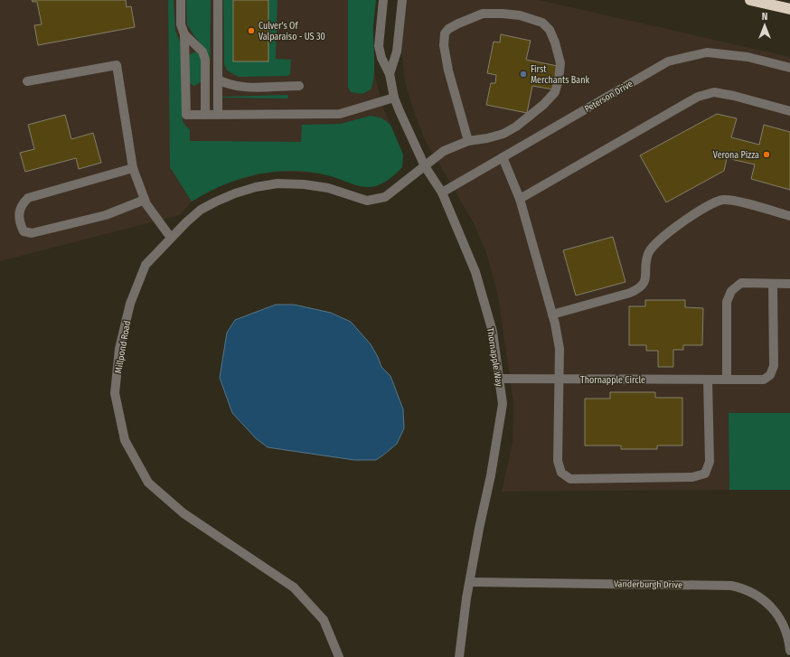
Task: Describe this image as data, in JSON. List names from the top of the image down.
{
  "streets": {
    "street": [
      "Peterson Drive",
      "Millpond Road",
      "Thornapple Way",
      "Thornapple Circle",
      "Vanderburgh Drive"
    ]
  },
  "crossings": [
    ["Peterson Drive", "Thornapple Way"],
    ["Millpond Road", "Thornapple Way"],
    ["Thornapple Way", "Thornapple Circle"],
    ["Thornapple Way", "Vanderburgh Drive"]
  ],
  "places": ["Culver's Of Valparaiso - US 30", "First Merchants Bank", "Verona Pizza"],
  "north": "top"
}
